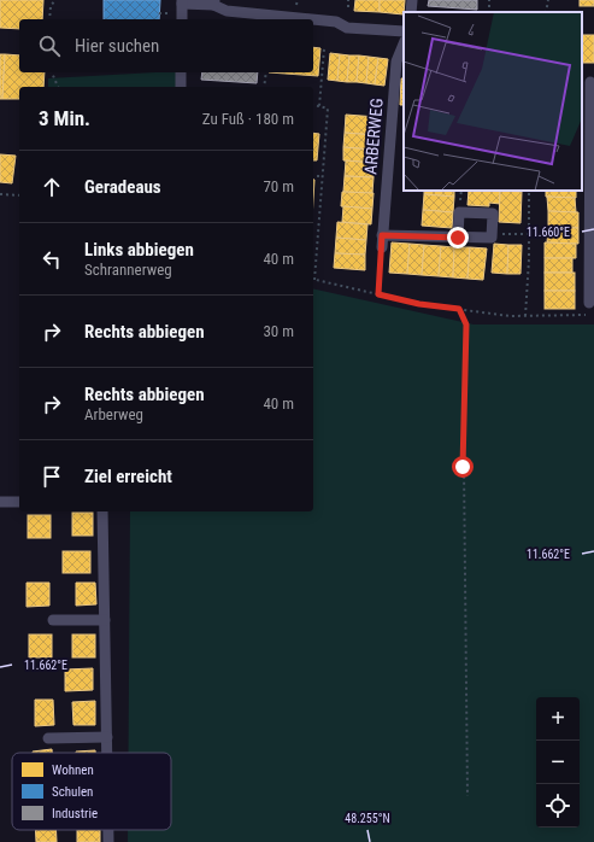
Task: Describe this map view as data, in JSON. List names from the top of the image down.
{
  "streets": {
    "street": ["ARBERWEG"]
  },
  "legend": ["Wohnen", "Schulen", "Industrie"],
  "page": {
    "search": "Hier suchen",
    "heading": ["3 Min.", "Zu Fuß · 180 m"],
    "list": [
      ["Geradeaus", "70 m"],
      ["Links abbiegen", "Schrannerweg", "40 m"],
      ["Rechts abbiegen", "30 m"],
      ["Rechts abbiegen", "Arberweg", "40 m"],
      "Ziel erreicht"
    ],
    "map_buttons": ["+", "−"]
  },
  "coordinates": ["11.660°E", "11.662°E", "48.255°N"]
}
